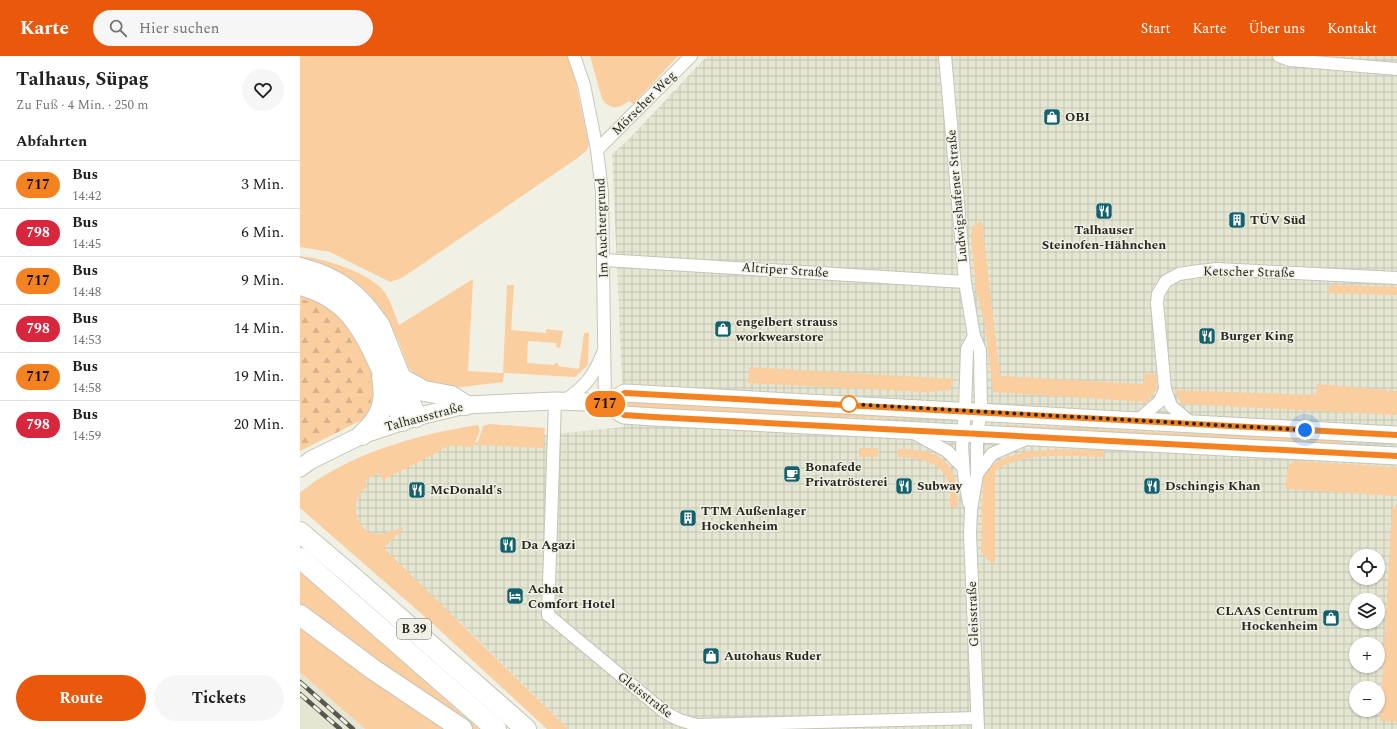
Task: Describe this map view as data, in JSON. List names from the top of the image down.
{
  "streets": {
    "highway": ["B 39"],
    "main road": ["Talhausstraße"],
    "street": [
      "Mörscher Weg",
      "Ludwigshafener Straße",
      "Im Auchtergrund",
      "Altriper Straße",
      "Ketscher Straße",
      "Gleisstraße"
    ]
  },
  "crossings": [
    ["Mörscher Weg", "Im Auchtergrund"],
    ["Ludwigshafener Straße", "Altriper Straße"],
    ["Ludwigshafener Straße", "Talhausstraße"],
    ["Ludwigshafener Straße", "Gleisstraße"],
    ["Im Auchtergrund", "Altriper Straße"],
    ["Im Auchtergrund", "Talhausstraße"],
    ["Talhausstraße", "Gleisstraße"]
  ],
  "places": {
    "shop": [
      "OBI",
      "engelbert strauss workwearstore",
      "CLAAS Centrum Hockenheim",
      "Autohaus Ruder"
    ],
    "restaurant": [
      "Talhauser Steinofen-Hähnchen",
      "Burger King",
      "Subway",
      "Dschingis Khan",
      "McDonald's",
      "Da Agazi"
    ],
    "building": ["TÜV Süd", "TTM Außenlager Hockenheim"],
    "cafe": ["Bonafede Privatrösterei"],
    "hotel": ["Achat Comfort Hotel"]
  },
  "lines": ["bus line 717"],
  "page": {
    "header": "Karte",
    "search": "Hier suchen",
    "nav": [
      "Start",
      "Karte",
      "Über uns",
      "Kontakt"
    ],
    "heading": [
      ["Talhaus, Süpag", "Zu Fuß · 4 Min. · 250 m"],
      "Abfahrten"
    ],
    "on_map": "717",
    "list": [
      {
        "mark": "717",
        "name": "Bus",
        "note": "14:42",
        "value": "3 Min."
      },
      {
        "mark": "798",
        "name": "Bus",
        "note": "14:45",
        "value": "6 Min."
      },
      {
        "mark": "717",
        "name": "Bus",
        "note": "14:48",
        "value": "9 Min."
      },
      {
        "mark": "798",
        "name": "Bus",
        "note": "14:53",
        "value": "14 Min."
      },
      {
        "mark": "717",
        "name": "Bus",
        "note": "14:58",
        "value": "19 Min."
      },
      {
        "mark": "798",
        "name": "Bus",
        "note": "14:59",
        "value": "20 Min."
      }
    ],
    "map_buttons": ["+", "−"],
    "buttons": ["Route", "Tickets"]
  }
}
